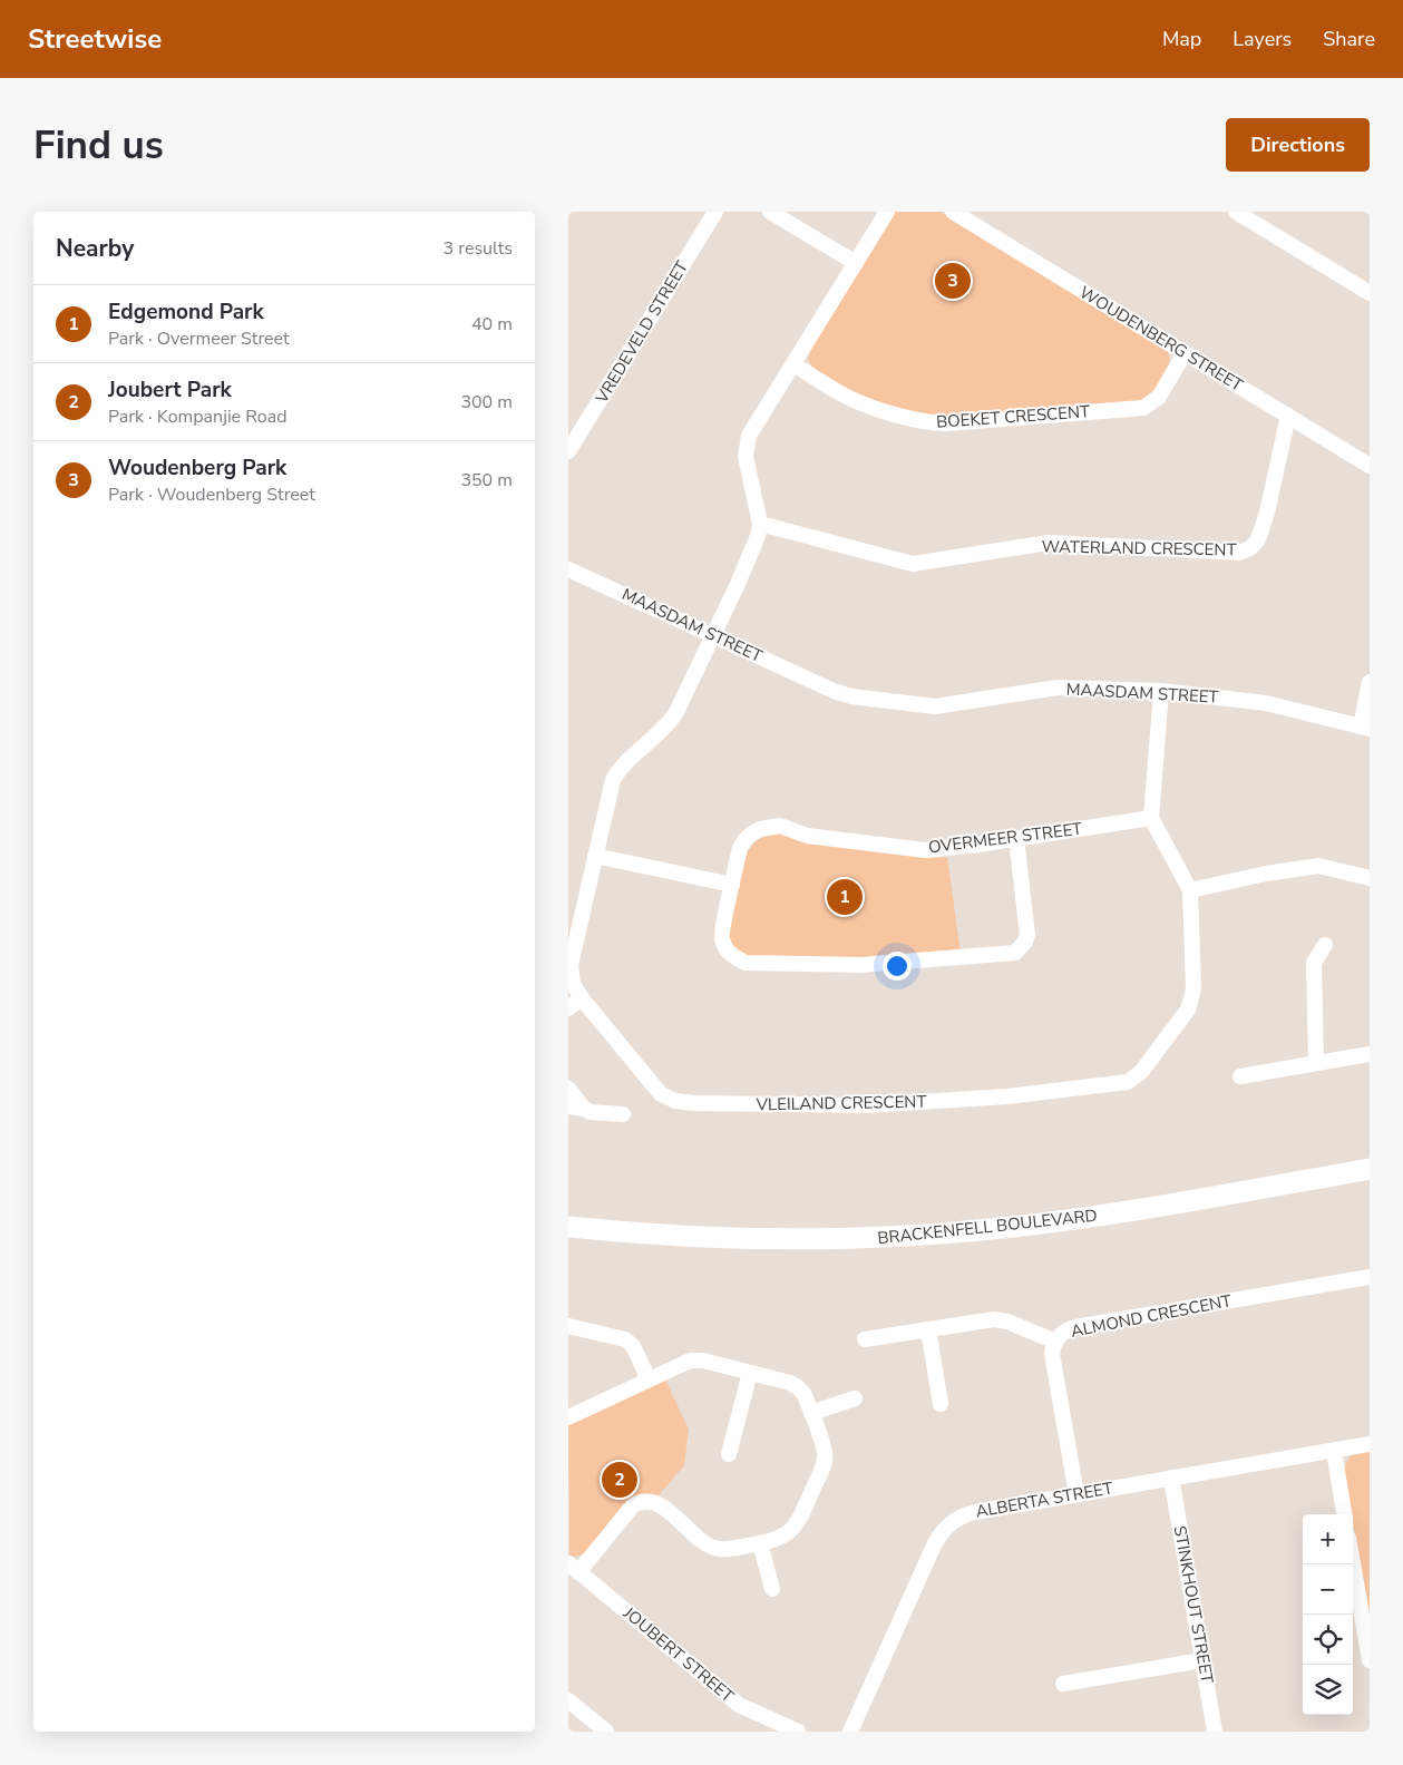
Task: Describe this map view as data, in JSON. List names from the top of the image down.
{
  "streets": {
    "street": [
      "VREDEVELD STREET",
      "WOUDENBERG STREET",
      "BOEKET CRESCENT",
      "WATERLAND CRESCENT",
      "MAASDAM STREET",
      "OVERMEER STREET",
      "VLEILAND CRESCENT",
      "BRACKENFELL BOULEVARD",
      "ALMOND CRESCENT",
      "ALBERTA STREET",
      "STINKHOUT STREET",
      "JOUBERT STREET"
    ]
  },
  "crossings": [
    ["WOUDENBERG STREET", "BOEKET CRESCENT"],
    ["WOUDENBERG STREET", "WATERLAND CRESCENT"],
    ["MAASDAM STREET", "VLEILAND CRESCENT"],
    ["OVERMEER STREET", "VLEILAND CRESCENT"],
    ["ALMOND CRESCENT", "ALBERTA STREET"],
    ["ALBERTA STREET", "STINKHOUT STREET"]
  ],
  "page": {
    "header": "Streetwise",
    "nav": ["Map", "Layers", "Share"],
    "buttons": "Directions",
    "title": "Find us",
    "heading": ["Nearby", "3 results"],
    "pins": ["3", "1", "2"],
    "list": [
      {
        "mark": "1",
        "name": "Edgemond Park",
        "note": "Park · Overmeer Street",
        "value": "40 m"
      },
      {
        "mark": "2",
        "name": "Joubert Park",
        "note": "Park · Kompanjie Road",
        "value": "300 m"
      },
      {
        "mark": "3",
        "name": "Woudenberg Park",
        "note": "Park · Woudenberg Street",
        "value": "350 m"
      }
    ],
    "map_buttons": ["+", "−"]
  }
}
